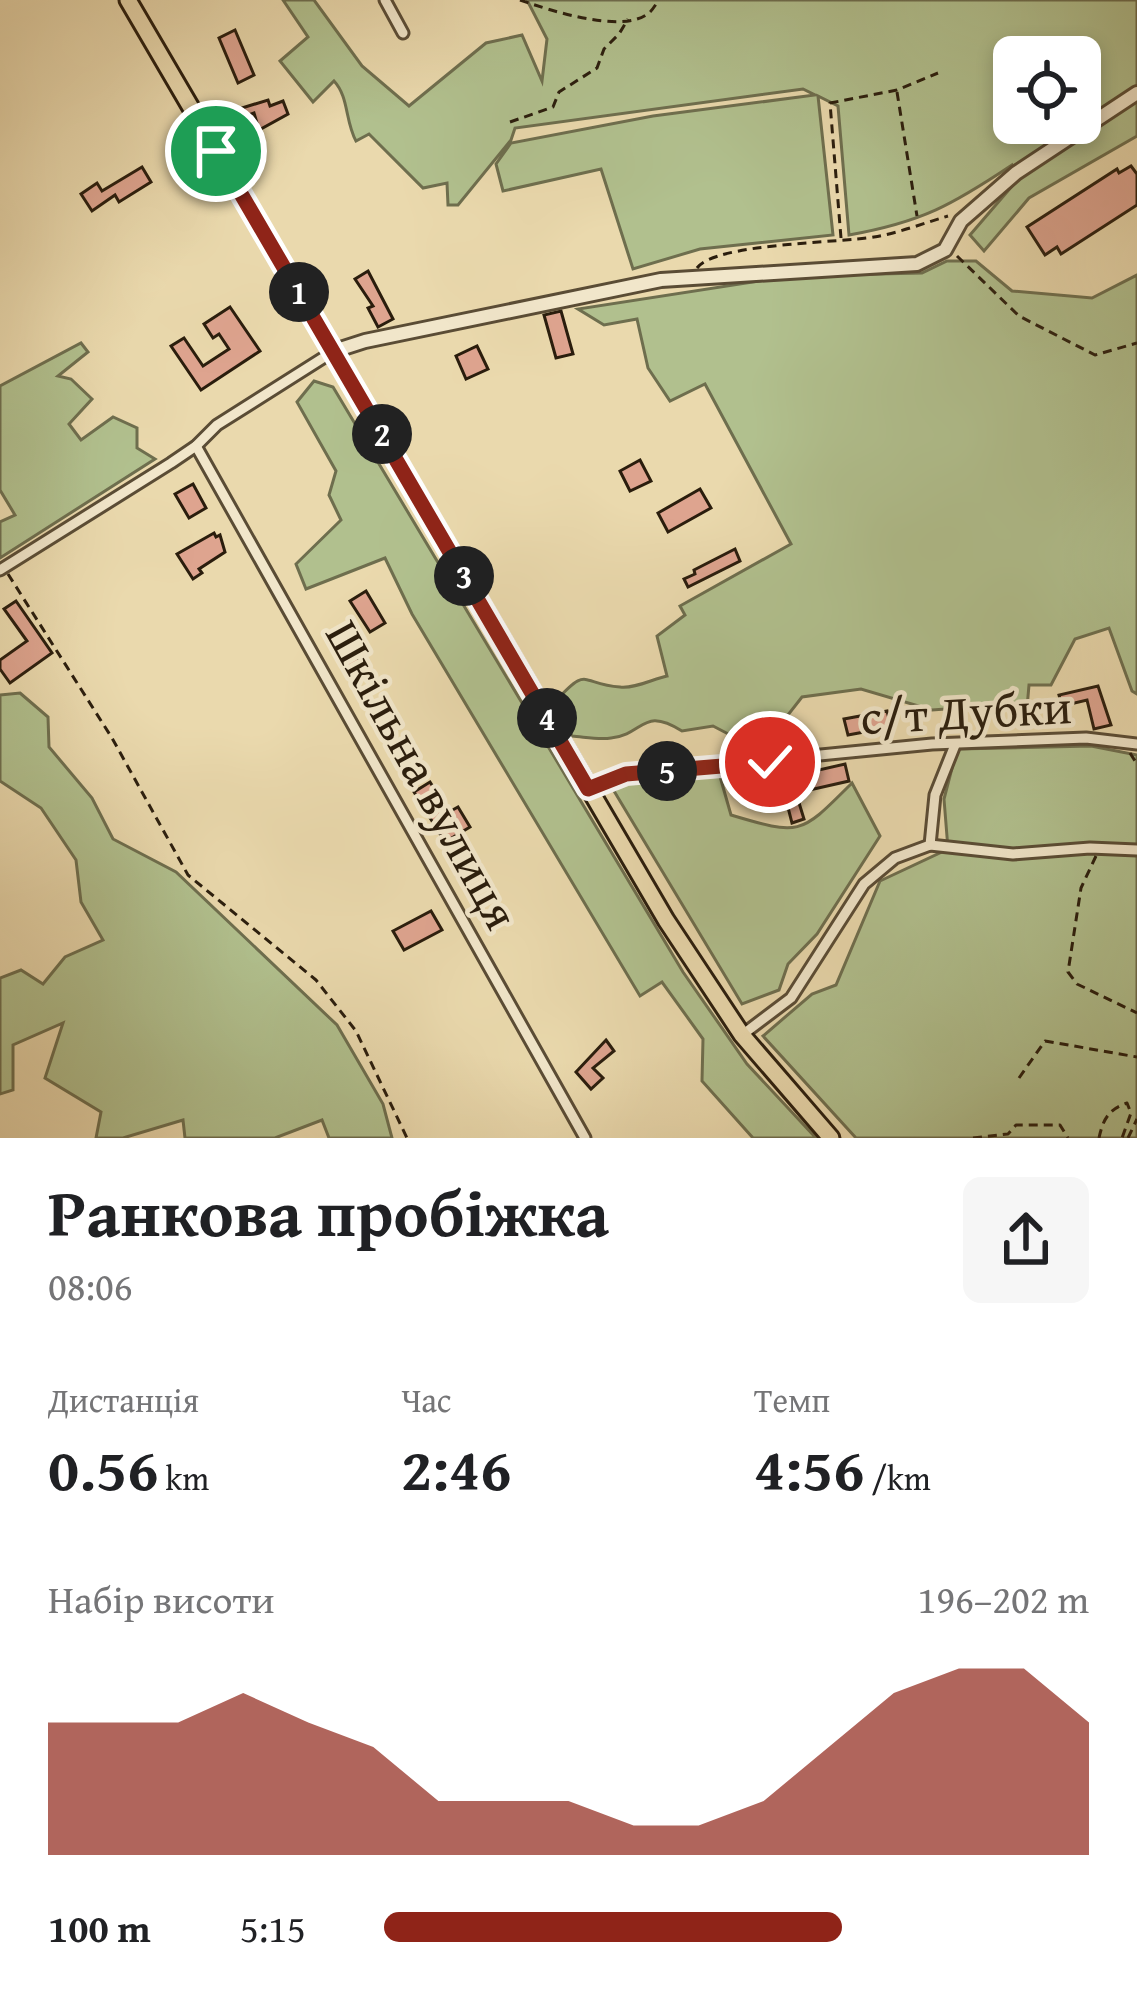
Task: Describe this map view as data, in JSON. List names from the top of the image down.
{
  "streets": {
    "street": ["с/т Дубки", "Шкільна вулиця"]
  },
  "page": {
    "pins": [
      "1",
      "2",
      "3",
      "4",
      "5"
    ],
    "heading": ["Ранкова пробіжка", "08:06"],
    "stats": [
      ["Дистанція", "0.56 km"],
      ["Час", "2:46"],
      ["Темп", "4:56 /km"]
    ],
    "chart": ["Набір висоти", "196–202 m"],
    "list": [
      {
        "name": "100 m",
        "note": "5:15"
      }
    ]
  }
}
